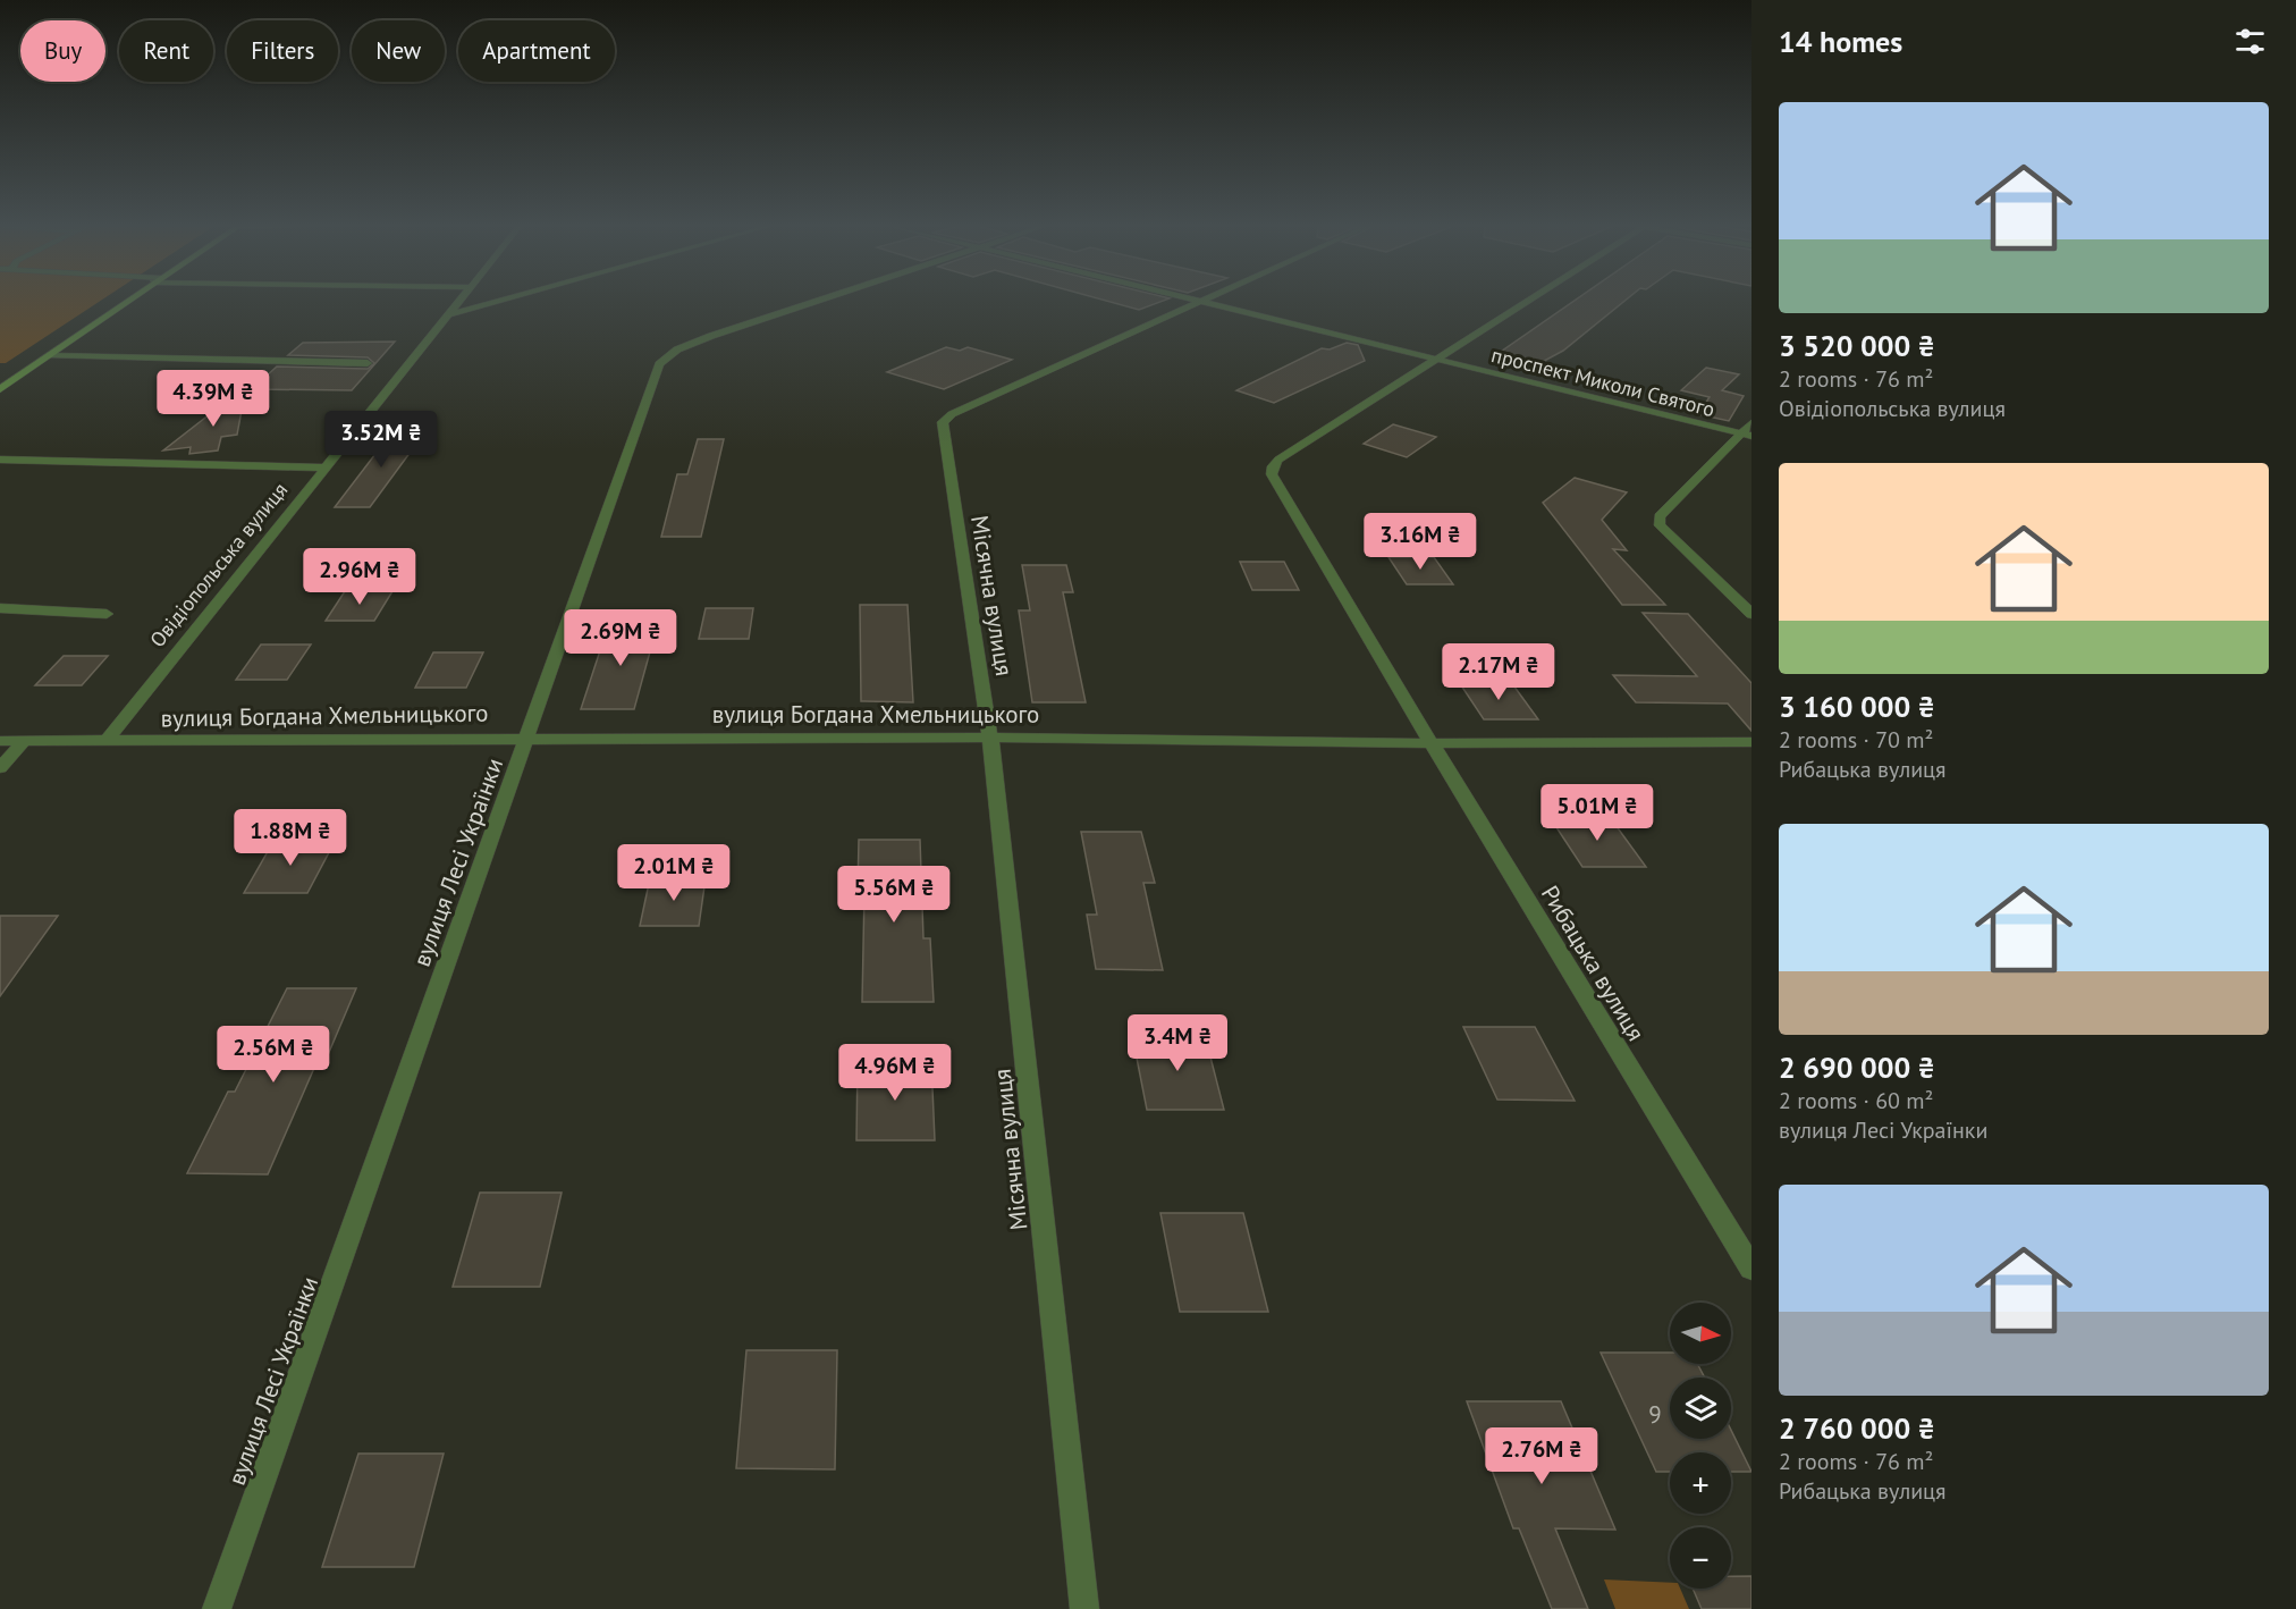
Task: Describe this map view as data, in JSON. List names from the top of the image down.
{
  "streets": {
    "street": [
      "проспект Миколи Святого",
      "Овідіопольська вулиця",
      "Місячна вулиця",
      "вулиця Богдана Хмельницького",
      "вулиця Лесі Українки",
      "Рибацька вулиця"
    ]
  },
  "crossings": [
    ["проспект Миколи Святого", "Рибацька вулиця"],
    ["Овідіопольська вулиця", "вулиця Богдана Хмельницького"],
    ["Місячна вулиця", "вулиця Богдана Хмельницького"],
    ["вулиця Богдана Хмельницького", "вулиця Лесі Українки"],
    ["вулиця Богдана Хмельницького", "Рибацька вулиця"]
  ],
  "house_numbers": ["9"],
  "north": "right",
  "page": {
    "heading": "14 homes",
    "chip": [
      "Buy",
      "Rent",
      "Filters",
      "New",
      "Apartment"
    ],
    "list": [
      {
        "name": "3 520 000 ₴",
        "note": "2 rooms · 76 m² · Овідіопольська вулиця"
      },
      {
        "name": "3 160 000 ₴",
        "note": "2 rooms · 70 m² · Рибацька вулиця"
      },
      {
        "name": "2 690 000 ₴",
        "note": "2 rooms · 60 m² · вулиця Лесі Українки"
      },
      {
        "name": "2 760 000 ₴",
        "note": "2 rooms · 76 m² · Рибацька вулиця"
      }
    ],
    "price": [
      "4.39M ₴",
      "3.52M ₴",
      "3.16M ₴",
      "2.96M ₴",
      "2.69M ₴",
      "2.17M ₴",
      "5.01M ₴",
      "1.88M ₴",
      "2.01M ₴",
      "5.56M ₴",
      "3.4M ₴",
      "2.56M ₴",
      "4.96M ₴",
      "2.76M ₴"
    ],
    "map_buttons": ["+", "−"]
  }
}
